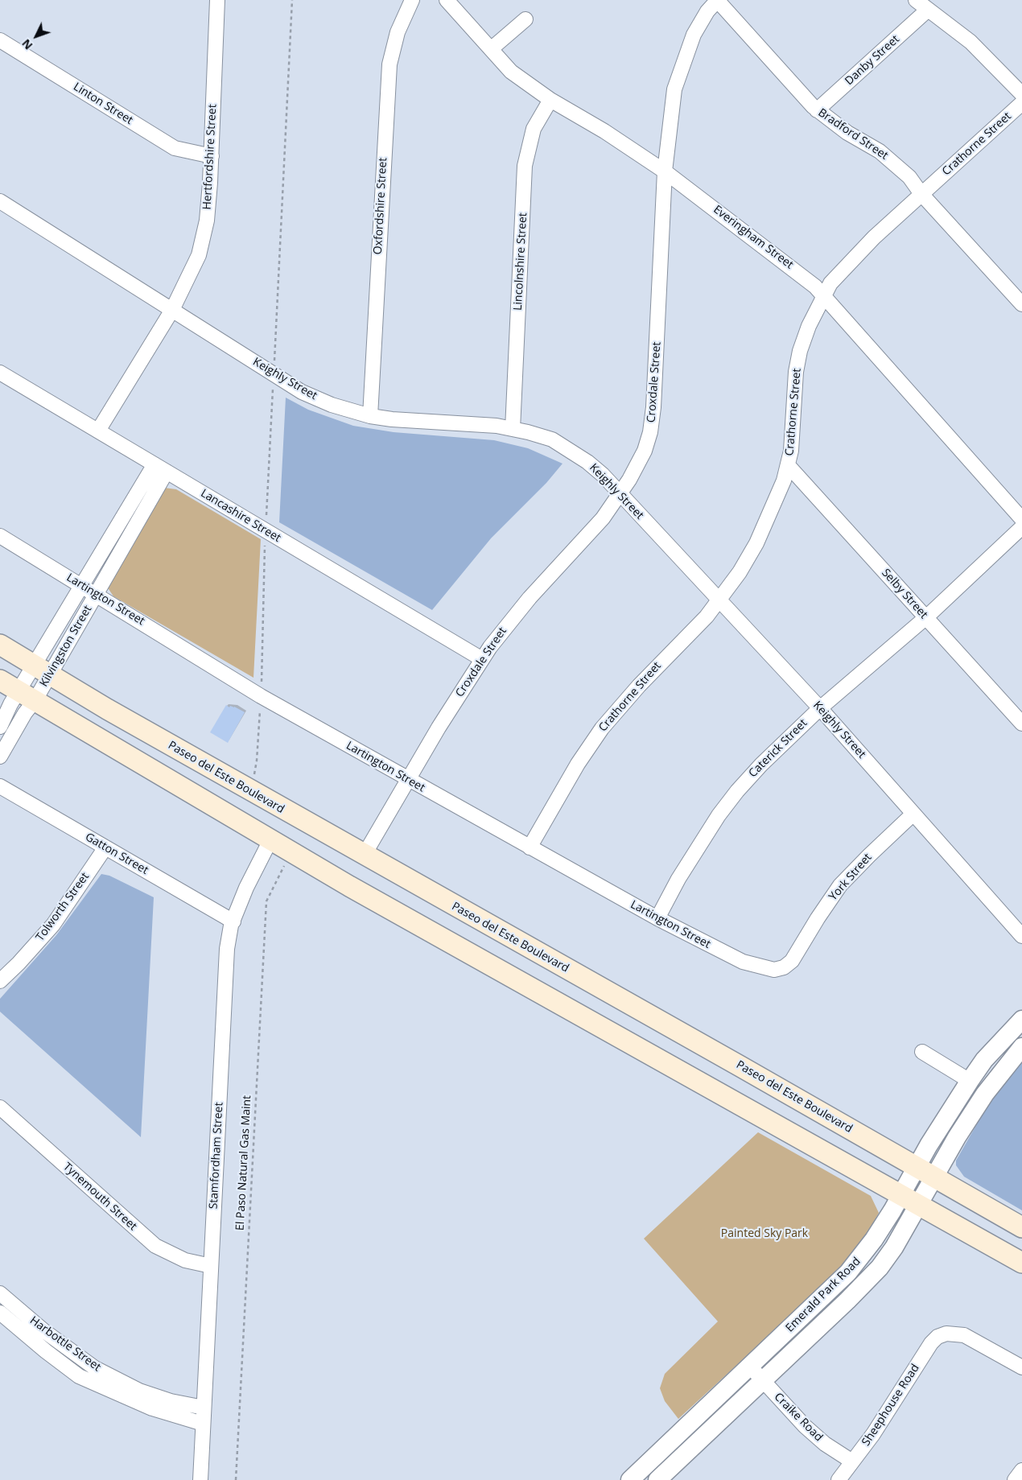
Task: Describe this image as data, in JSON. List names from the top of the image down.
{
  "streets": {
    "main road": ["Paseo del Este Boulevard"],
    "street": [
      "Danby Street",
      "Linton Street",
      "Bradford Street",
      "Crathorne Street",
      "Hertfordshire Street",
      "Oxfordshire Street",
      "Everingham Street",
      "Lincolnshire Street",
      "Keighly Street",
      "Croxdale Street",
      "Lancashire Street",
      "Selby Street",
      "Lartington Street",
      "Kilvingston Street",
      "Caterick Street",
      "Gatton Street",
      "York Street",
      "Tolworth Street",
      "Stamfordham Street",
      "Tynemouth Street",
      "Emerald Park Road",
      "Harbottle Street",
      "Sheephouse Road",
      "Craike Road"
    ],
    "path": ["El Paso Natural Gas Maint"]
  },
  "crossings": [
    ["Danby Street", "Bradford Street"],
    ["Linton Street", "Hertfordshire Street"],
    ["Bradford Street", "Crathorne Street"],
    ["Bradford Street", "Croxdale Street"],
    ["Crathorne Street", "Everingham Street"],
    ["Crathorne Street", "Keighly Street"],
    ["Crathorne Street", "Selby Street"],
    ["Crathorne Street", "Lartington Street"],
    ["Hertfordshire Street", "Keighly Street"],
    ["Hertfordshire Street", "Lancashire Street"],
    ["Oxfordshire Street", "Keighly Street"],
    ["Everingham Street", "Lincolnshire Street"],
    ["Everingham Street", "Croxdale Street"],
    ["Lincolnshire Street", "Keighly Street"],
    ["Keighly Street", "Croxdale Street"],
    ["Keighly Street", "Caterick Street"],
    ["Keighly Street", "York Street"],
    ["Croxdale Street", "Lancashire Street"],
    ["Croxdale Street", "Lartington Street"],
    ["Croxdale Street", "Paseo del Este Boulevard"],
    ["Lancashire Street", "Kilvingston Street"],
    ["Selby Street", "Caterick Street"],
    ["Lartington Street", "Kilvingston Street"],
    ["Lartington Street", "Caterick Street"],
    ["Lartington Street", "York Street"],
    ["Kilvingston Street", "Paseo del Este Boulevard"],
    ["Paseo del Este Boulevard", "Emerald Park Road"],
    ["Gatton Street", "Tolworth Street"],
    ["Gatton Street", "Stamfordham Street"],
    ["Stamfordham Street", "Tynemouth Street"],
    ["Stamfordham Street", "Harbottle Street"],
    ["Emerald Park Road", "Craike Road"],
    ["Sheephouse Road", "Craike Road"]
  ],
  "parks": ["Painted Sky Park"],
  "north": "bottom left"
}
